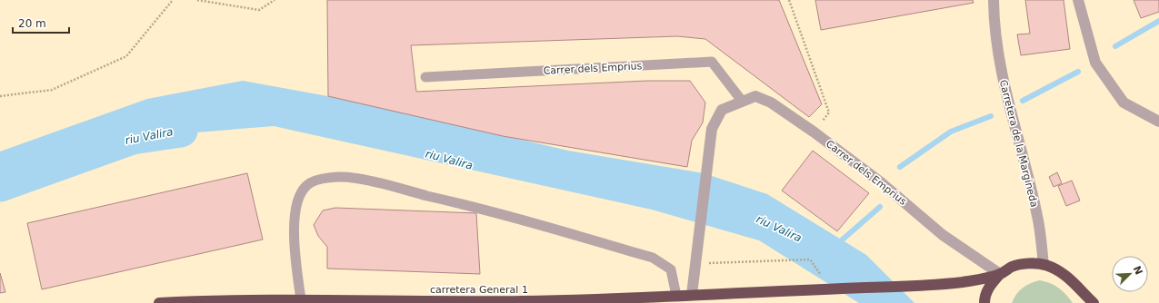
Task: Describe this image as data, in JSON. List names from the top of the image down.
{
  "streets": {
    "highway": ["carretera General 1"],
    "street": ["Carrer dels Emprius", "Carretera de la Margineda"]
  },
  "crossings": [
    ["Carrer dels Emprius", "carretera General 1"]
  ],
  "water": ["riu Valira"],
  "scale_bar": "20 m",
  "north": "top right"
}
